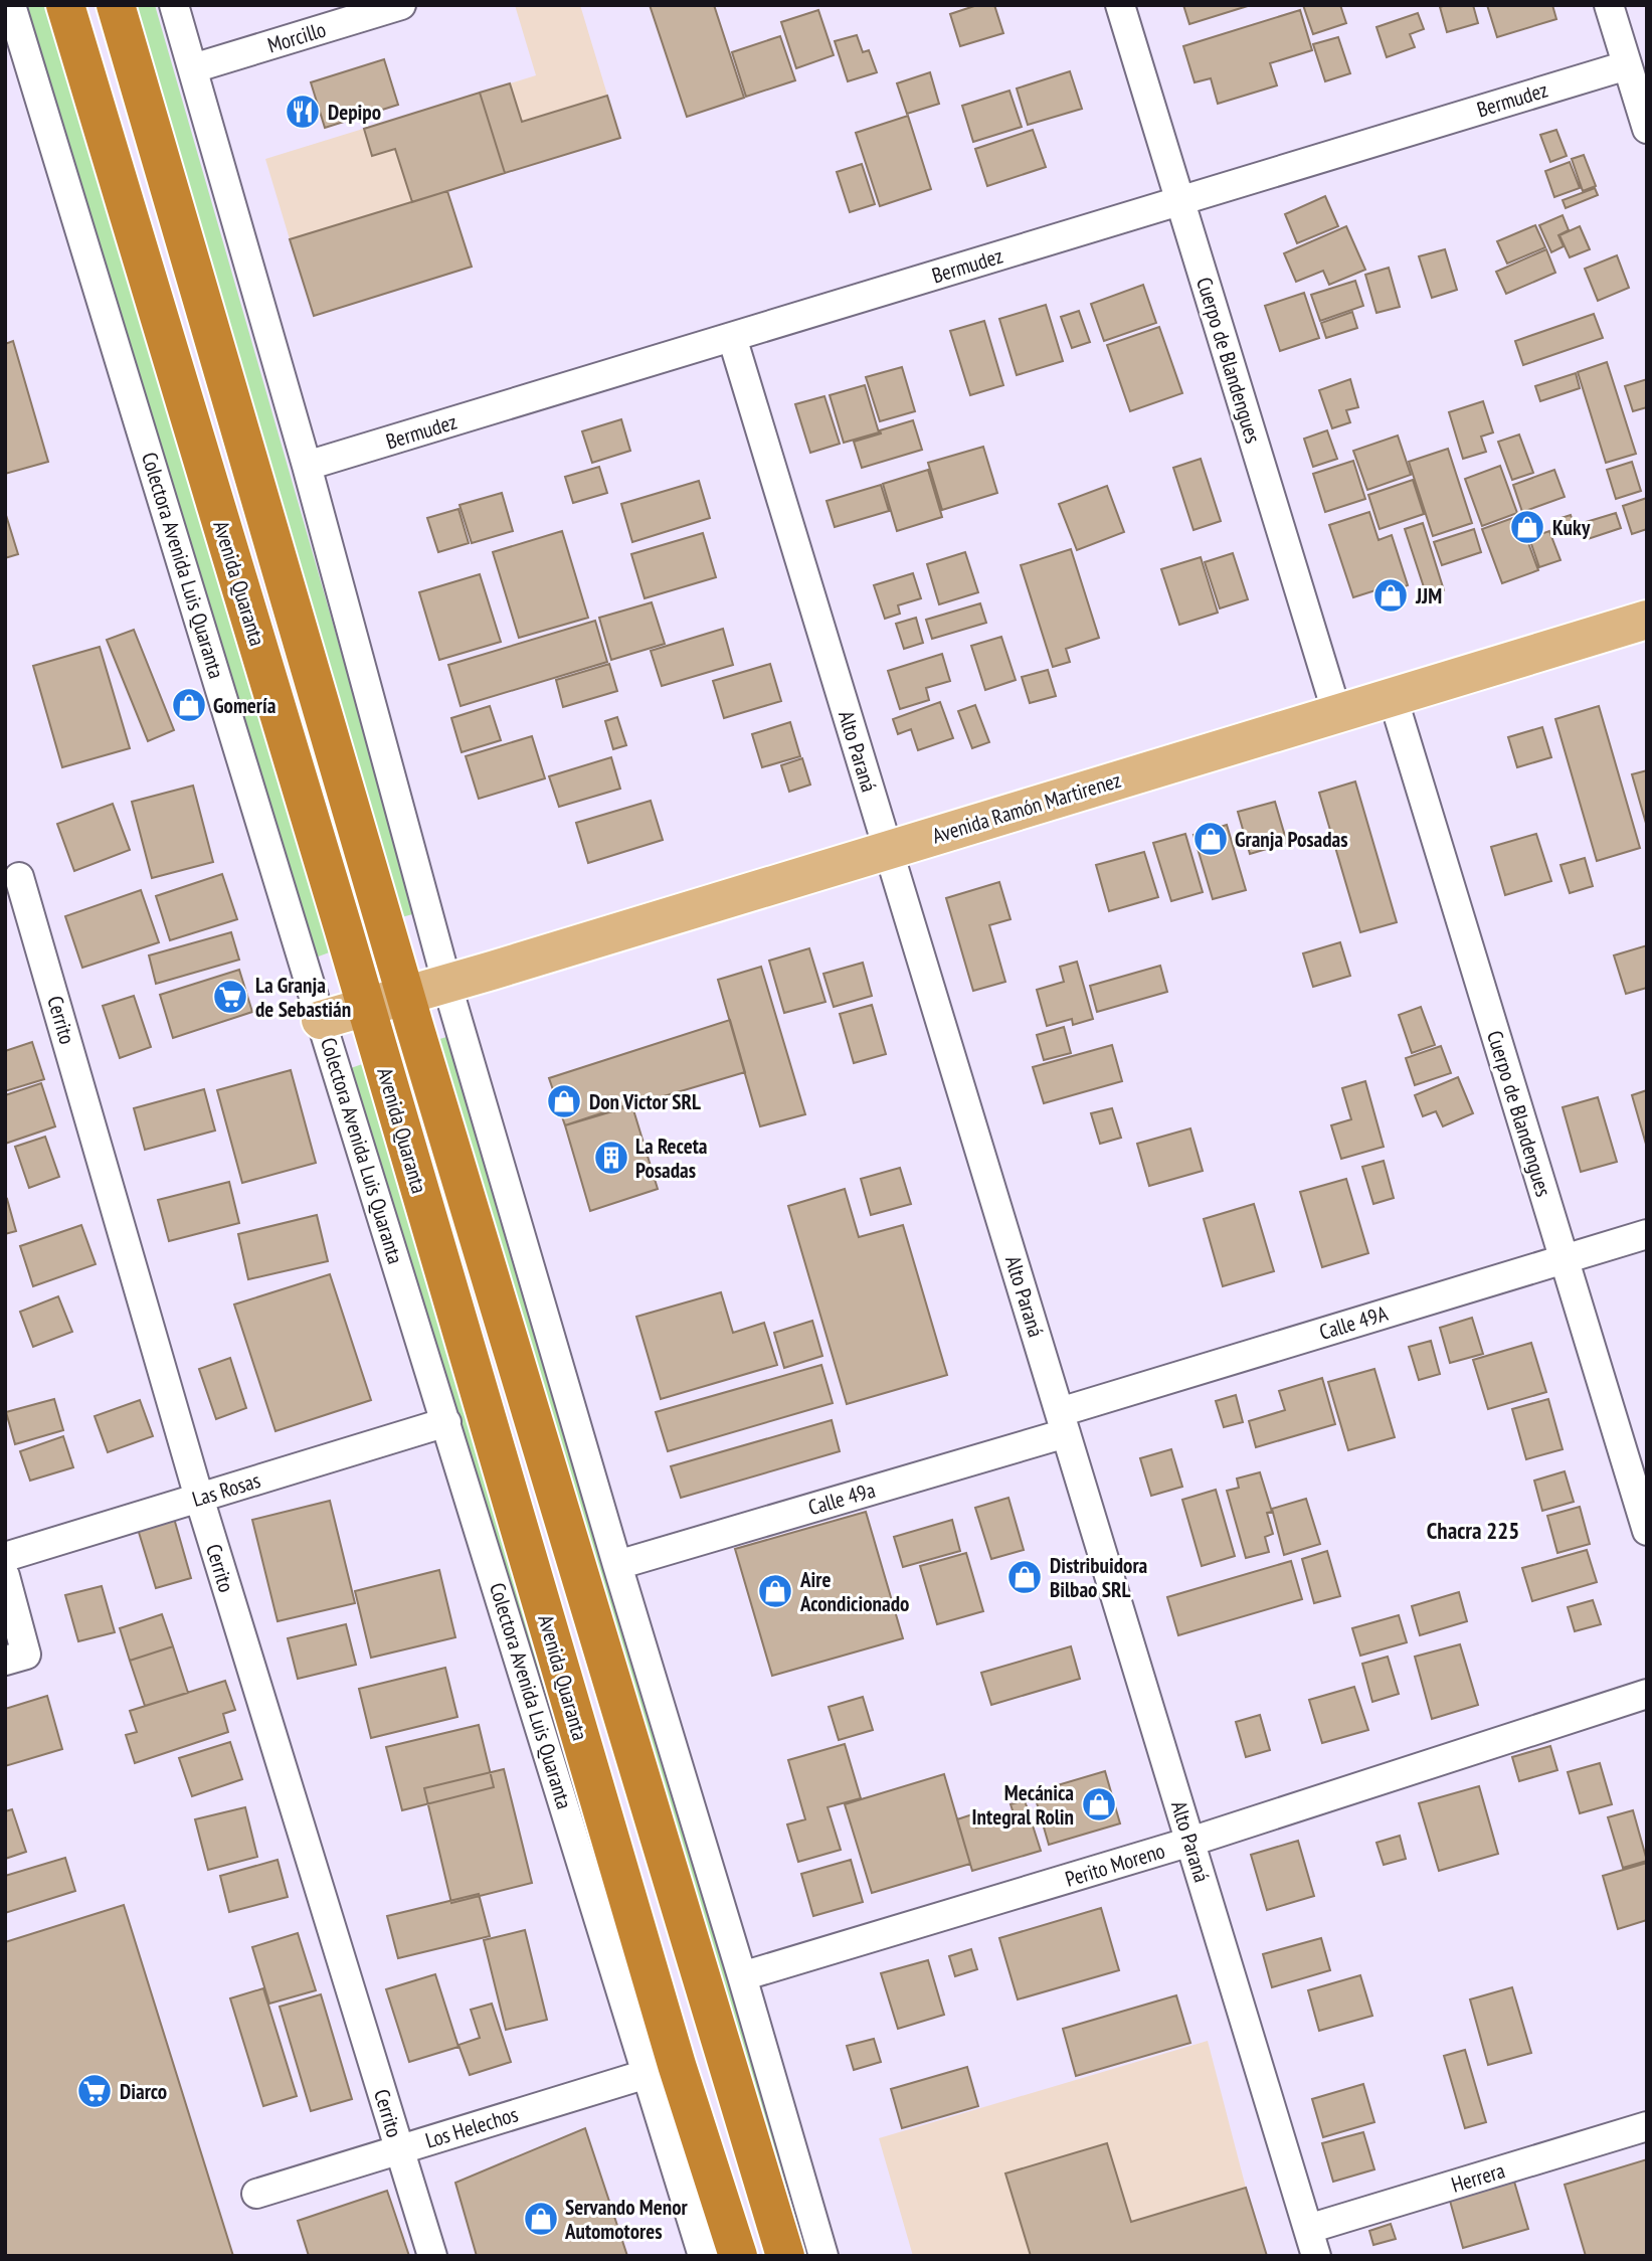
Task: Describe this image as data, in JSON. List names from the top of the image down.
{
  "streets": {
    "highway": ["Avenida Quaranta"],
    "main road": ["Avenida Ramón Martirenez"],
    "street": [
      "Morcillo",
      "Bermudez",
      "Cuerpo de Blandengues",
      "Colectora Avenida Luis Quaranta",
      "Alto Paraná",
      "Cerrito",
      "Calle 49A",
      "Las Rosas",
      "Calle 49a",
      "Perito Moreno",
      "Los Helechos",
      "Herrera"
    ]
  },
  "crossings": [
    ["Bermudez", "Cuerpo de Blandengues"],
    ["Bermudez", "Alto Paraná"],
    ["Cuerpo de Blandengues", "Avenida Ramón Martirenez"],
    ["Cuerpo de Blandengues", "Calle 49A"],
    ["Colectora Avenida Luis Quaranta", "Avenida Quaranta"],
    ["Colectora Avenida Luis Quaranta", "Avenida Ramón Martirenez"],
    ["Colectora Avenida Luis Quaranta", "Las Rosas"],
    ["Colectora Avenida Luis Quaranta", "Los Helechos"],
    ["Avenida Quaranta", "Avenida Ramón Martirenez"],
    ["Avenida Quaranta", "Los Helechos"],
    ["Alto Paraná", "Avenida Ramón Martirenez"],
    ["Alto Paraná", "Calle 49A"],
    ["Alto Paraná", "Calle 49a"],
    ["Alto Paraná", "Perito Moreno"],
    ["Alto Paraná", "Herrera"],
    ["Cerrito", "Las Rosas"],
    ["Cerrito", "Los Helechos"],
    ["Calle 49A", "Calle 49a"]
  ],
  "districts": ["Chacra 225"],
  "places": {
    "restaurant": ["Depipo"],
    "shop": [
      "Kuky",
      "JJM",
      "Gomería",
      "Granja Posadas",
      "Don Victor SRL",
      "Distribuidora Bilbao SRL",
      "Aire Acondicionado",
      "Mecánica Integral Rolin",
      "Servando Menor Automotores"
    ],
    "supermarket": ["La Granja de Sebastián", "Diarco"],
    "building": ["La Receta Posadas"]
  }
}
